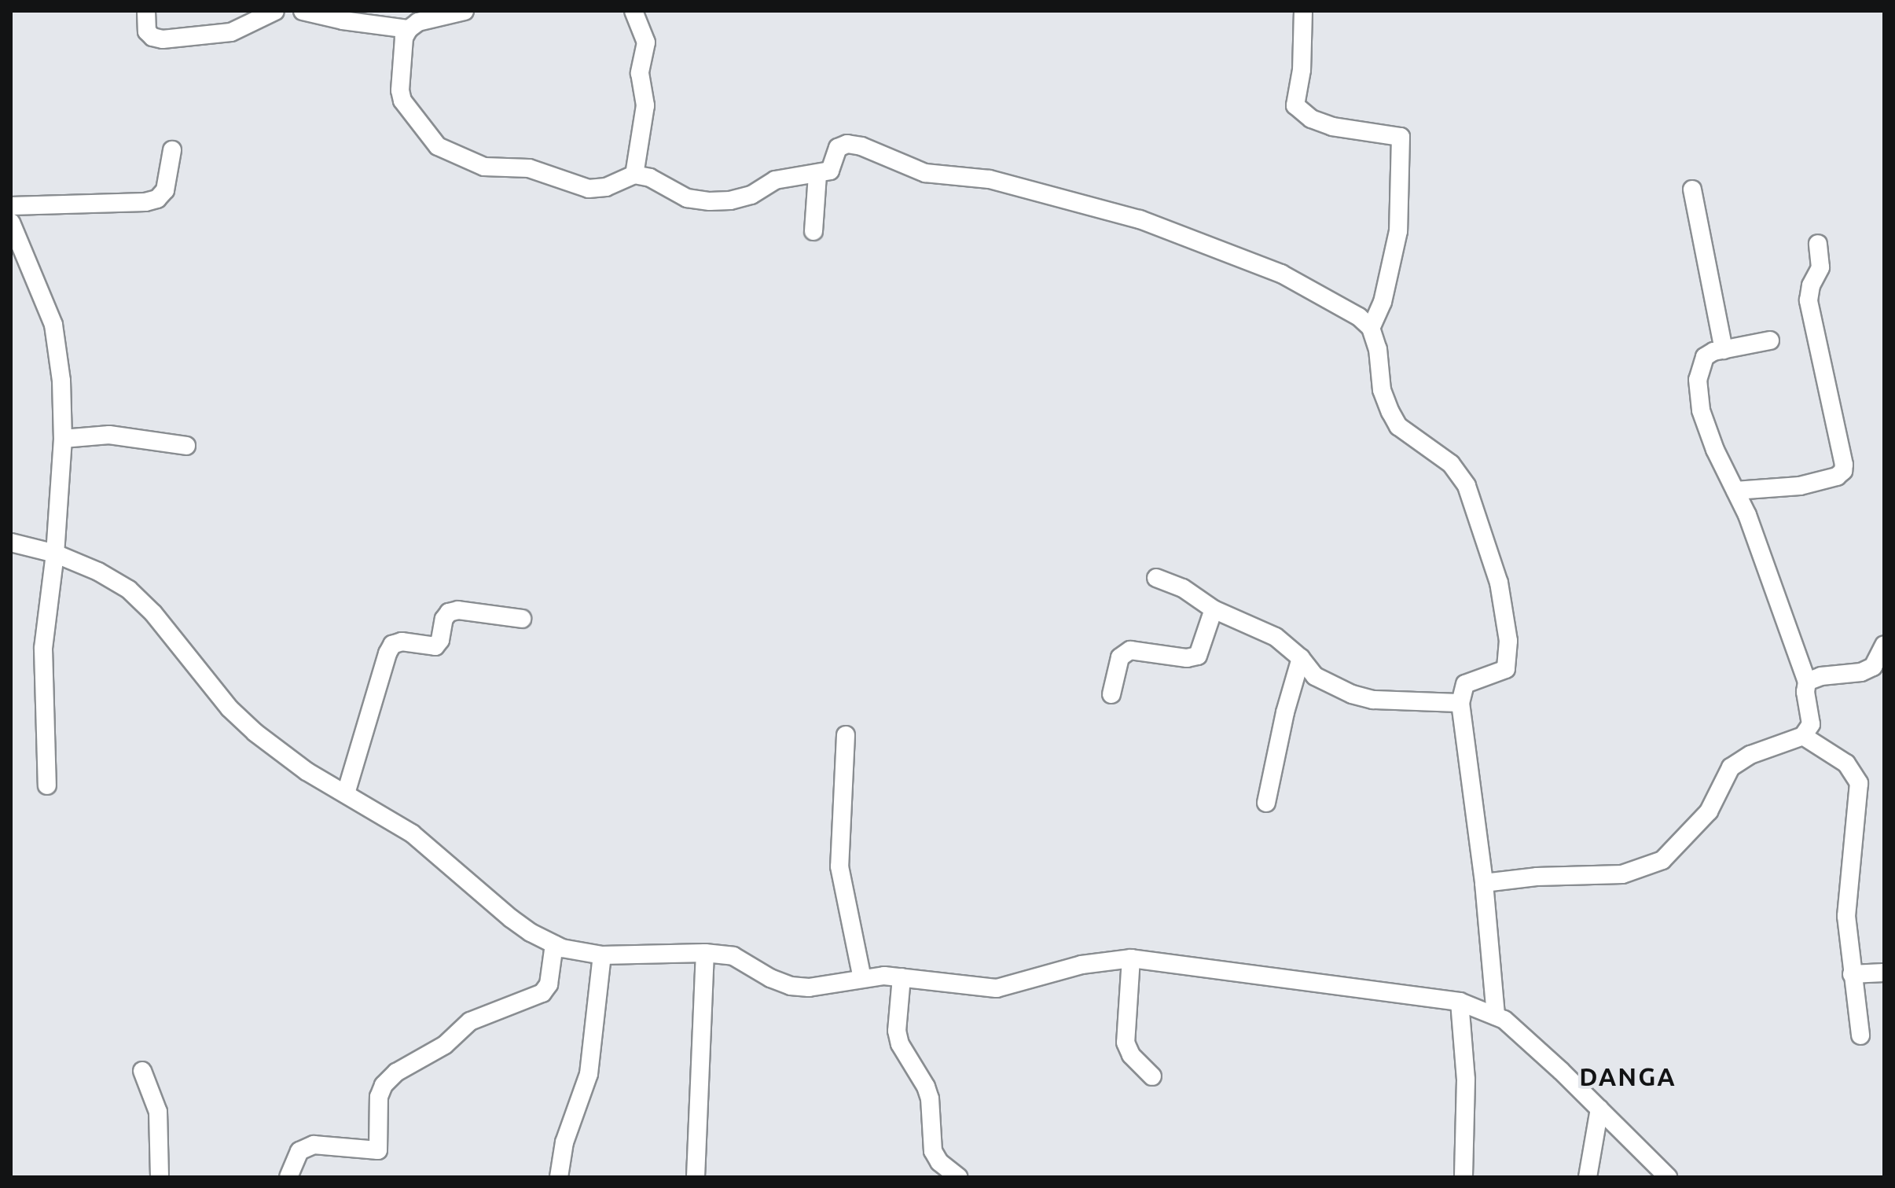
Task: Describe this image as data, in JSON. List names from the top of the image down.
{
  "districts": ["DANGA"]
}
